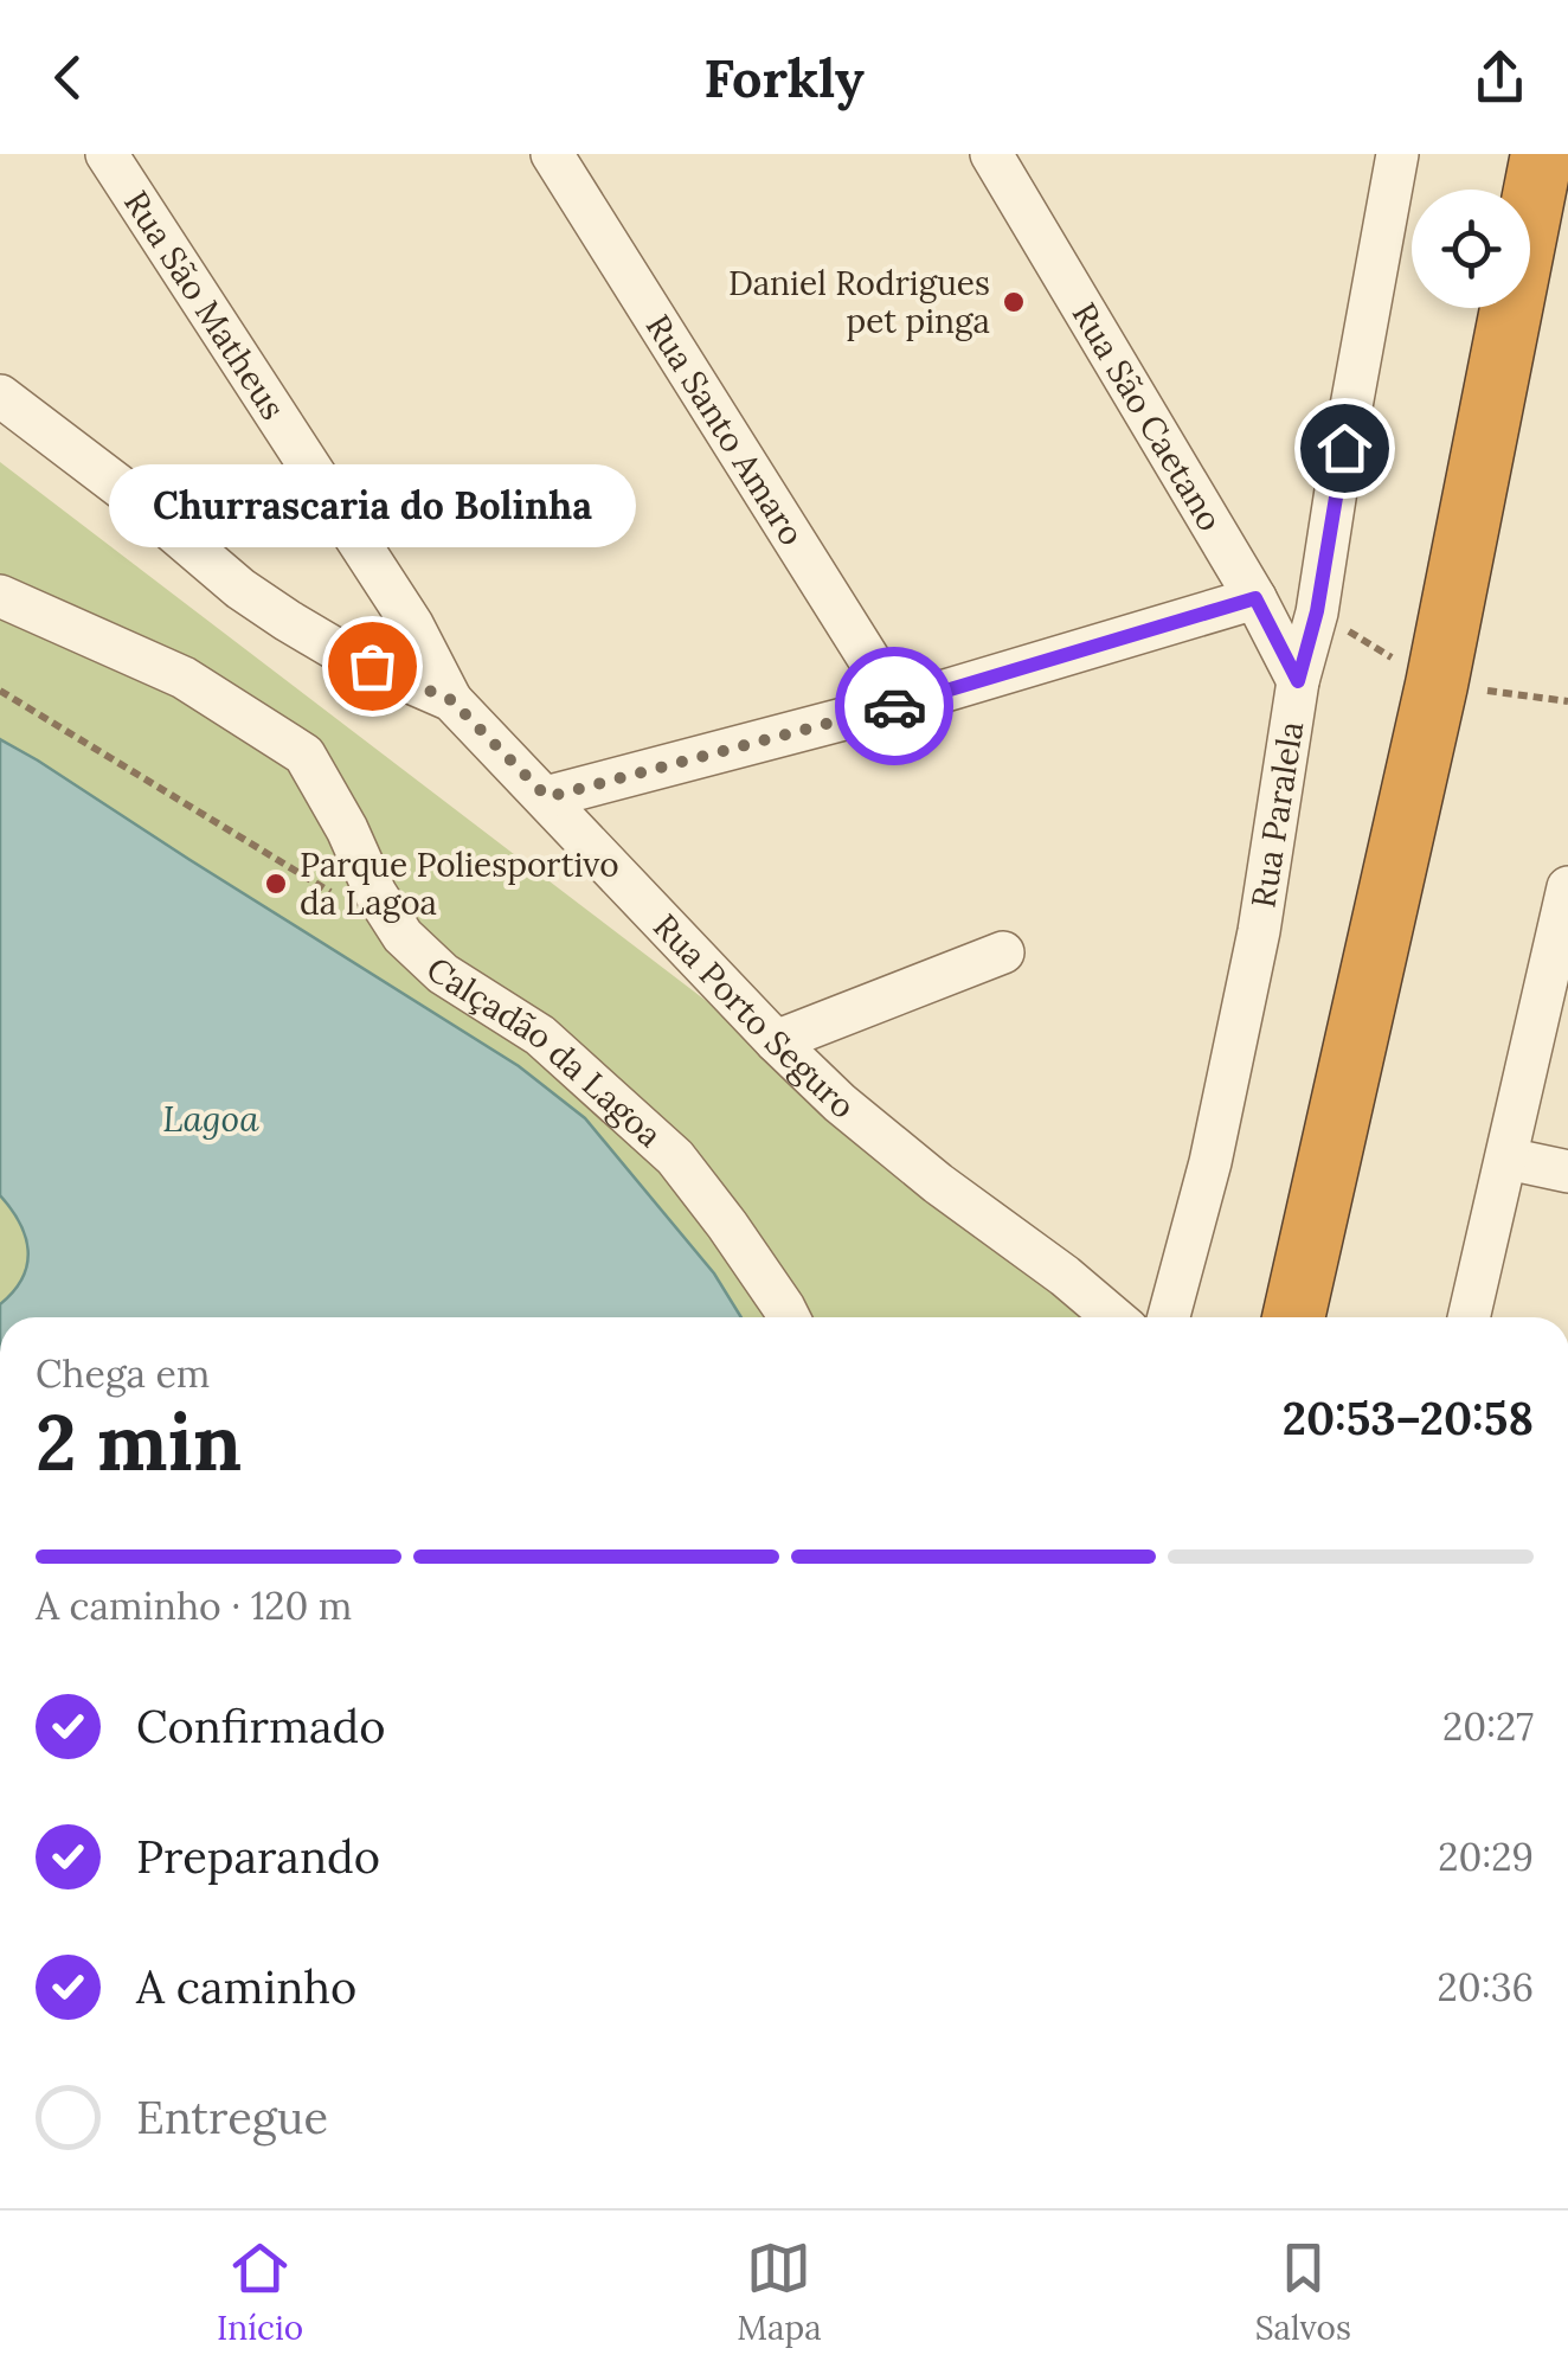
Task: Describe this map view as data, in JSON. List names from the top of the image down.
{
  "streets": {
    "street": [
      "Rua São Matheus",
      "Rua São Caetano",
      "Rua Santo Amaro",
      "Rua Paralela",
      "Rua Porto Seguro",
      "Calçadão da Lagoa"
    ]
  },
  "crossings": [
    ["Rua São Matheus", "Rua Porto Seguro"],
    ["Rua São Caetano", "Rua Paralela"]
  ],
  "water": ["Lagoa"],
  "places": ["Daniel Rodrigues pet pinga", "Churrascaria do Bolinha", "Parque Poliesportivo da Lagoa"],
  "page": {
    "header": "Forkly",
    "bubble": "Churrascaria do Bolinha",
    "heading": ["2 min", "Chega em", "20:53–20:58"],
    "bar": "A caminho · 120 m",
    "list": [
      ["Confirmado", "20:27"],
      ["Preparando", "20:29"],
      ["A caminho", "20:36"],
      "Entregue"
    ],
    "tabs": ["Início", "Mapa", "Salvos"]
  }
}
